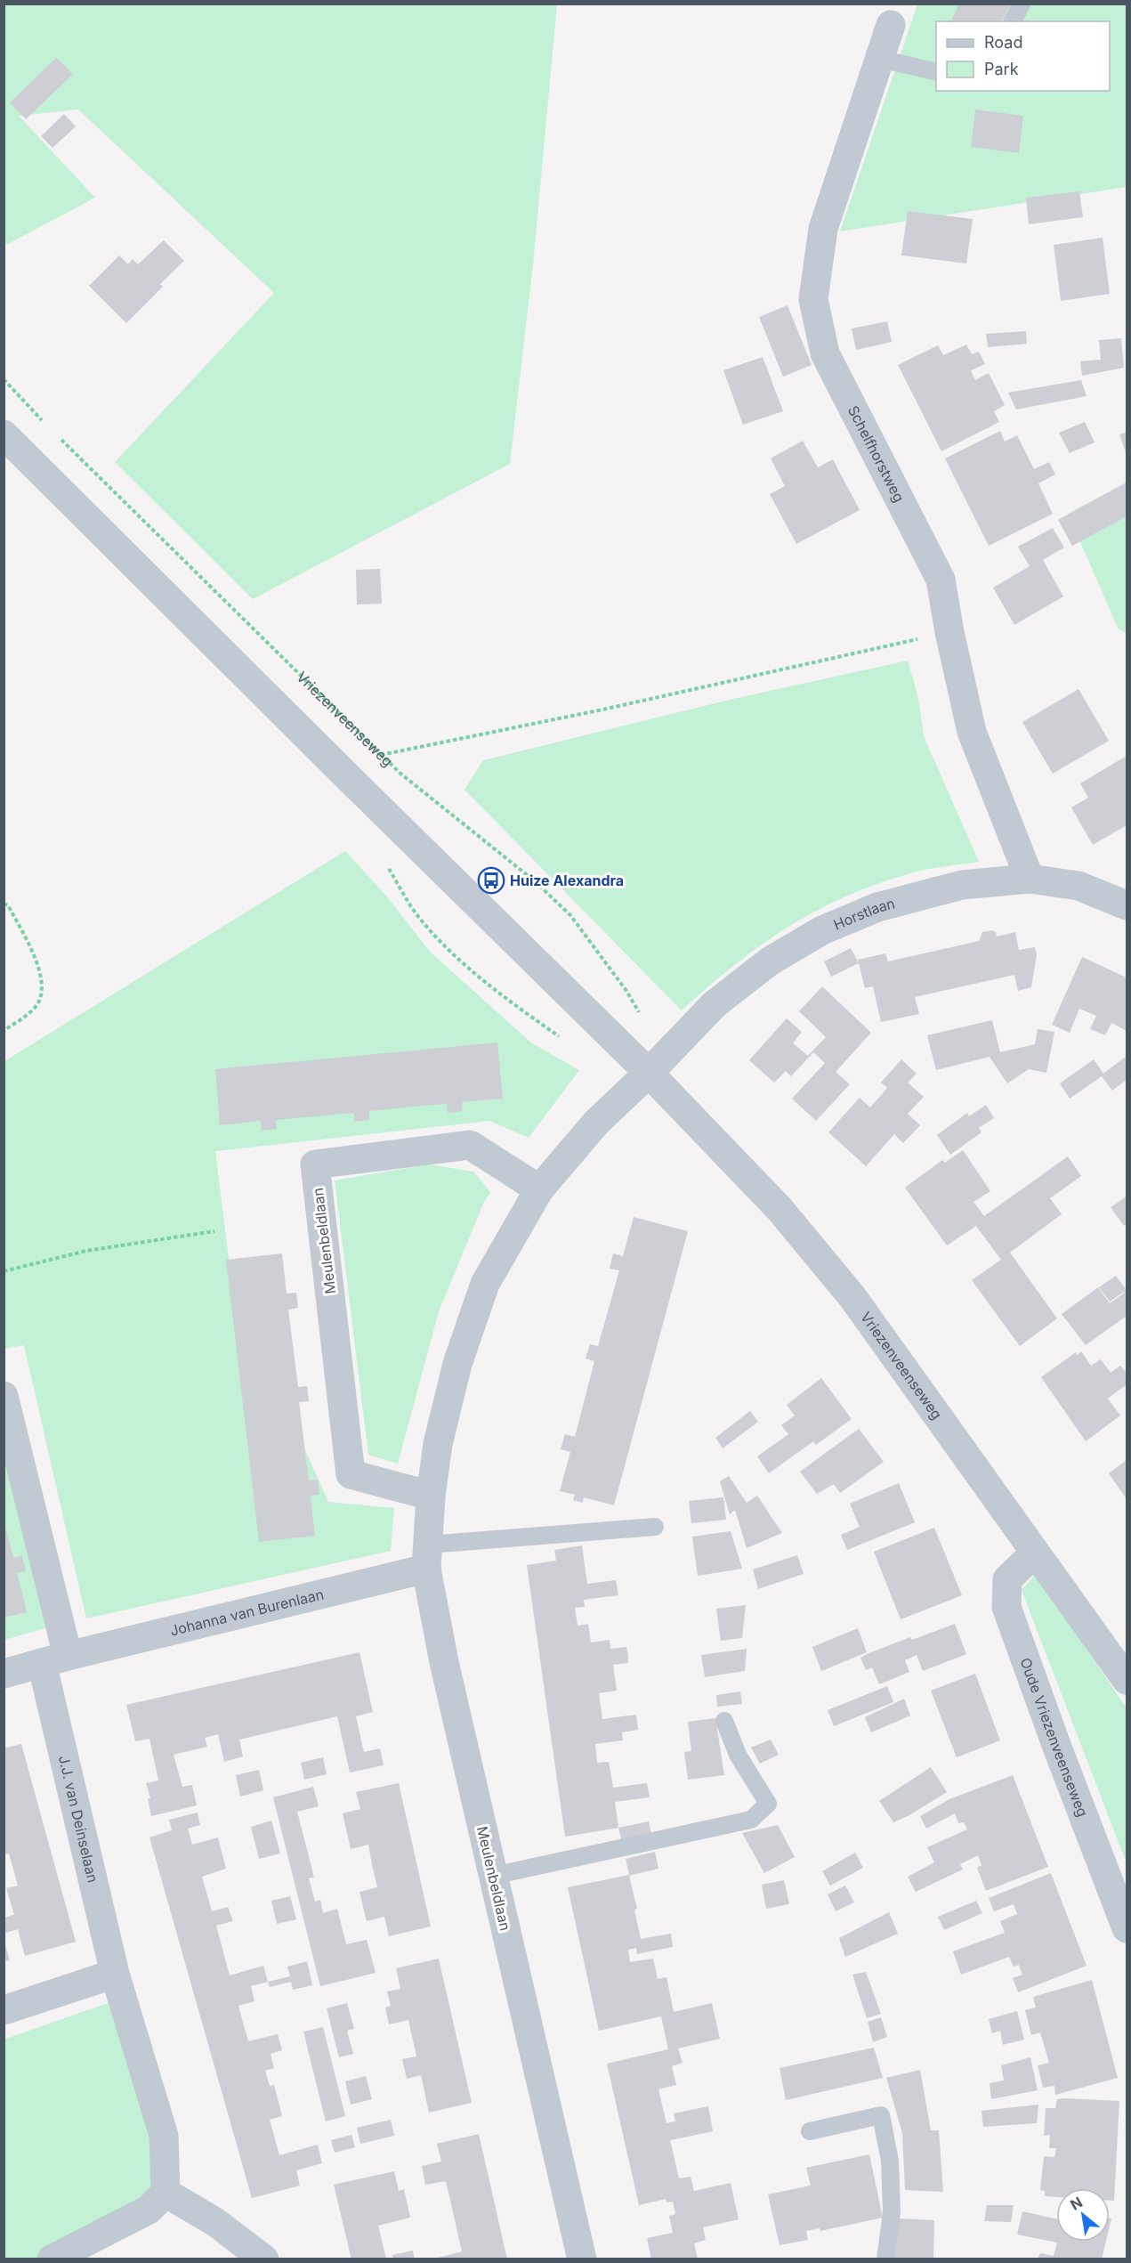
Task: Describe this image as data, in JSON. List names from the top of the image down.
{
  "streets": {
    "street": [
      "Schelfhorstweg",
      "Vriezenveenseweg",
      "Horstlaan",
      "Meulenbeldlaan",
      "Johanna van Burenlaan",
      "Oude Vriezenveenseweg",
      "J.J. van Deinselaan"
    ]
  },
  "crossings": [
    ["Schelfhorstweg", "Horstlaan"],
    ["Vriezenveenseweg", "Horstlaan"],
    ["Vriezenveenseweg", "Meulenbeldlaan"],
    ["Vriezenveenseweg", "Oude Vriezenveenseweg"],
    ["Horstlaan", "Meulenbeldlaan"],
    ["Meulenbeldlaan", "Johanna van Burenlaan"],
    ["Johanna van Burenlaan", "J.J. van Deinselaan"]
  ],
  "places": {
    "bus stop": ["Huize Alexandra"]
  },
  "legend": ["Road", "Park"],
  "north": "top left"
}
